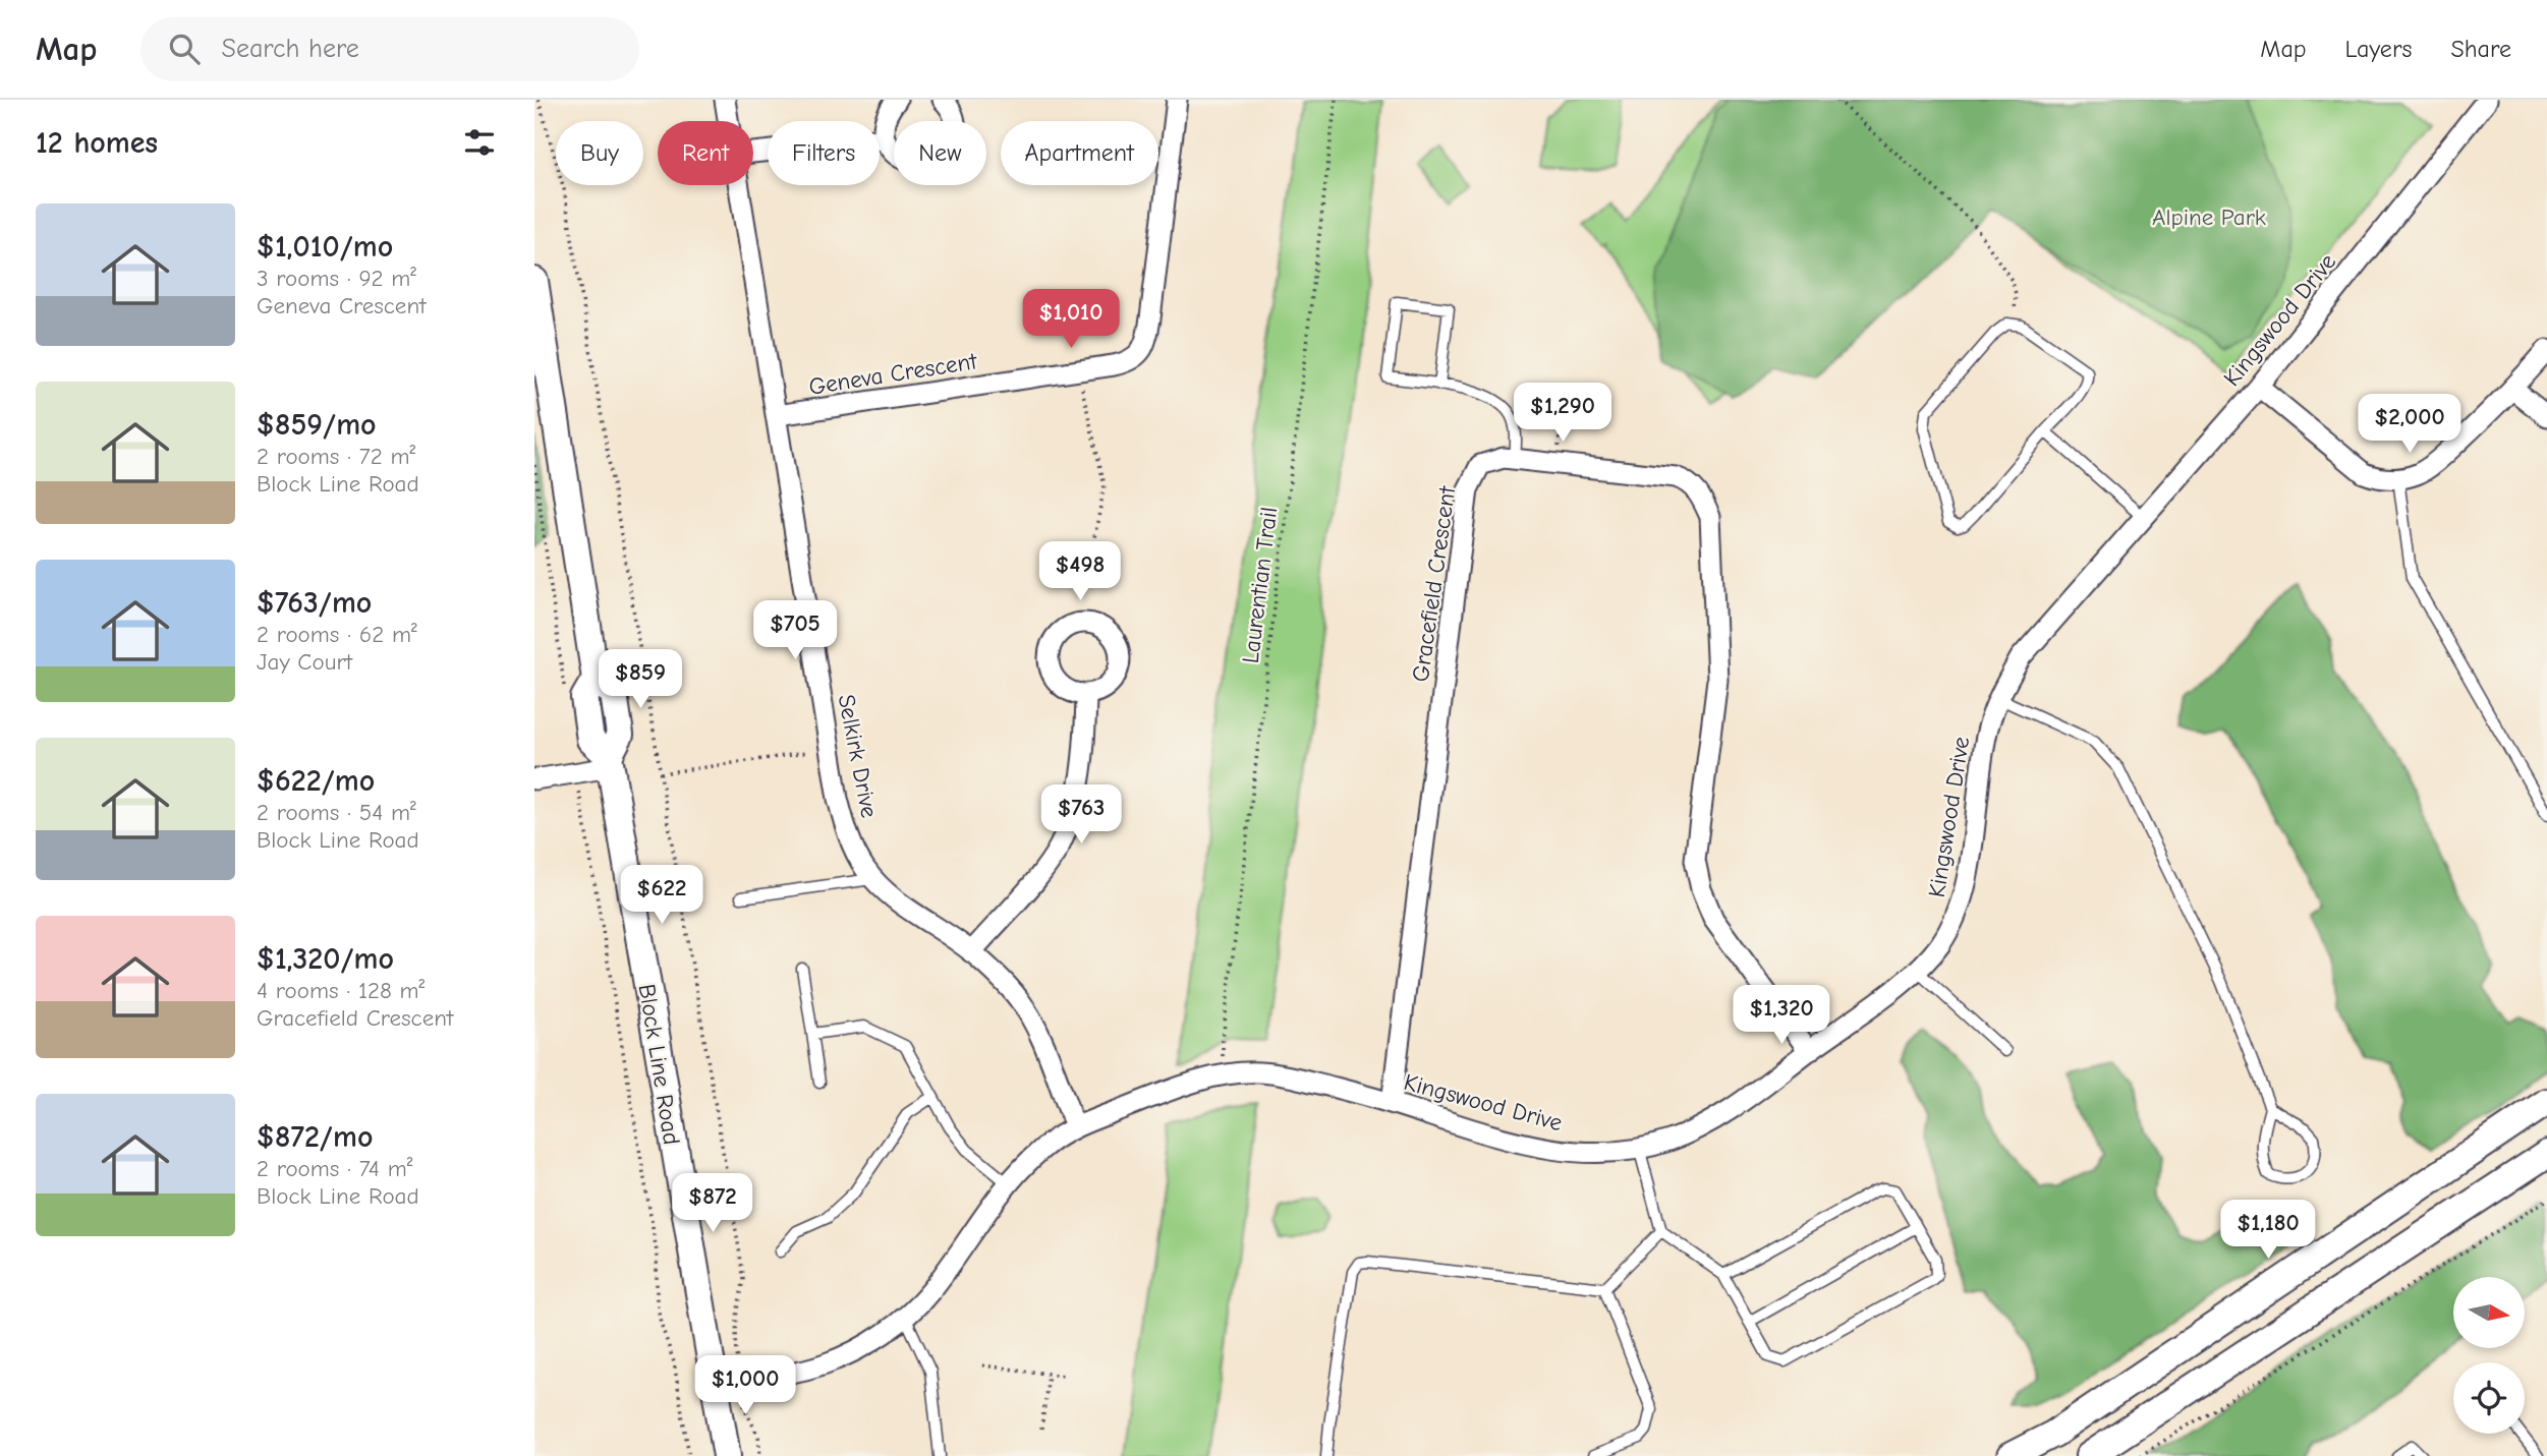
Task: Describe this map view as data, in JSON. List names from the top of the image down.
{
  "streets": {
    "street": [
      "Kingswood Drive",
      "Geneva Crescent",
      "Gracefield Crescent",
      "Selkirk Drive",
      "Block Line Road"
    ],
    "path": ["Laurentian Trail"]
  },
  "crossings": [
    ["Kingswood Drive", "Gracefield Crescent"],
    ["Kingswood Drive", "Laurentian Trail"],
    ["Kingswood Drive", "Selkirk Drive"],
    ["Kingswood Drive", "Block Line Road"],
    ["Geneva Crescent", "Selkirk Drive"]
  ],
  "parks": ["Alpine Park"],
  "north": "right",
  "page": {
    "header": "Map",
    "search": "Search here",
    "nav": ["Map", "Layers", "Share"],
    "heading": "12 homes",
    "chip": [
      "Buy",
      "Rent",
      "Filters",
      "New",
      "Apartment"
    ],
    "list": [
      {
        "name": "$1,010/mo",
        "note": "3 rooms · 92 m² · Geneva Crescent"
      },
      {
        "name": "$859/mo",
        "note": "2 rooms · 72 m² · Block Line Road"
      },
      {
        "name": "$763/mo",
        "note": "2 rooms · 62 m² · Jay Court"
      },
      {
        "name": "$622/mo",
        "note": "2 rooms · 54 m² · Block Line Road"
      },
      {
        "name": "$1,320/mo",
        "note": "4 rooms · 128 m² · Gracefield Crescent"
      },
      {
        "name": "$872/mo",
        "note": "2 rooms · 74 m² · Block Line Road"
      }
    ],
    "price": [
      "$1,010",
      "$1,290",
      "$2,000",
      "$498",
      "$705",
      "$859",
      "$763",
      "$622",
      "$1,320",
      "$872",
      "$1,180",
      "$1,000"
    ]
  }
}
